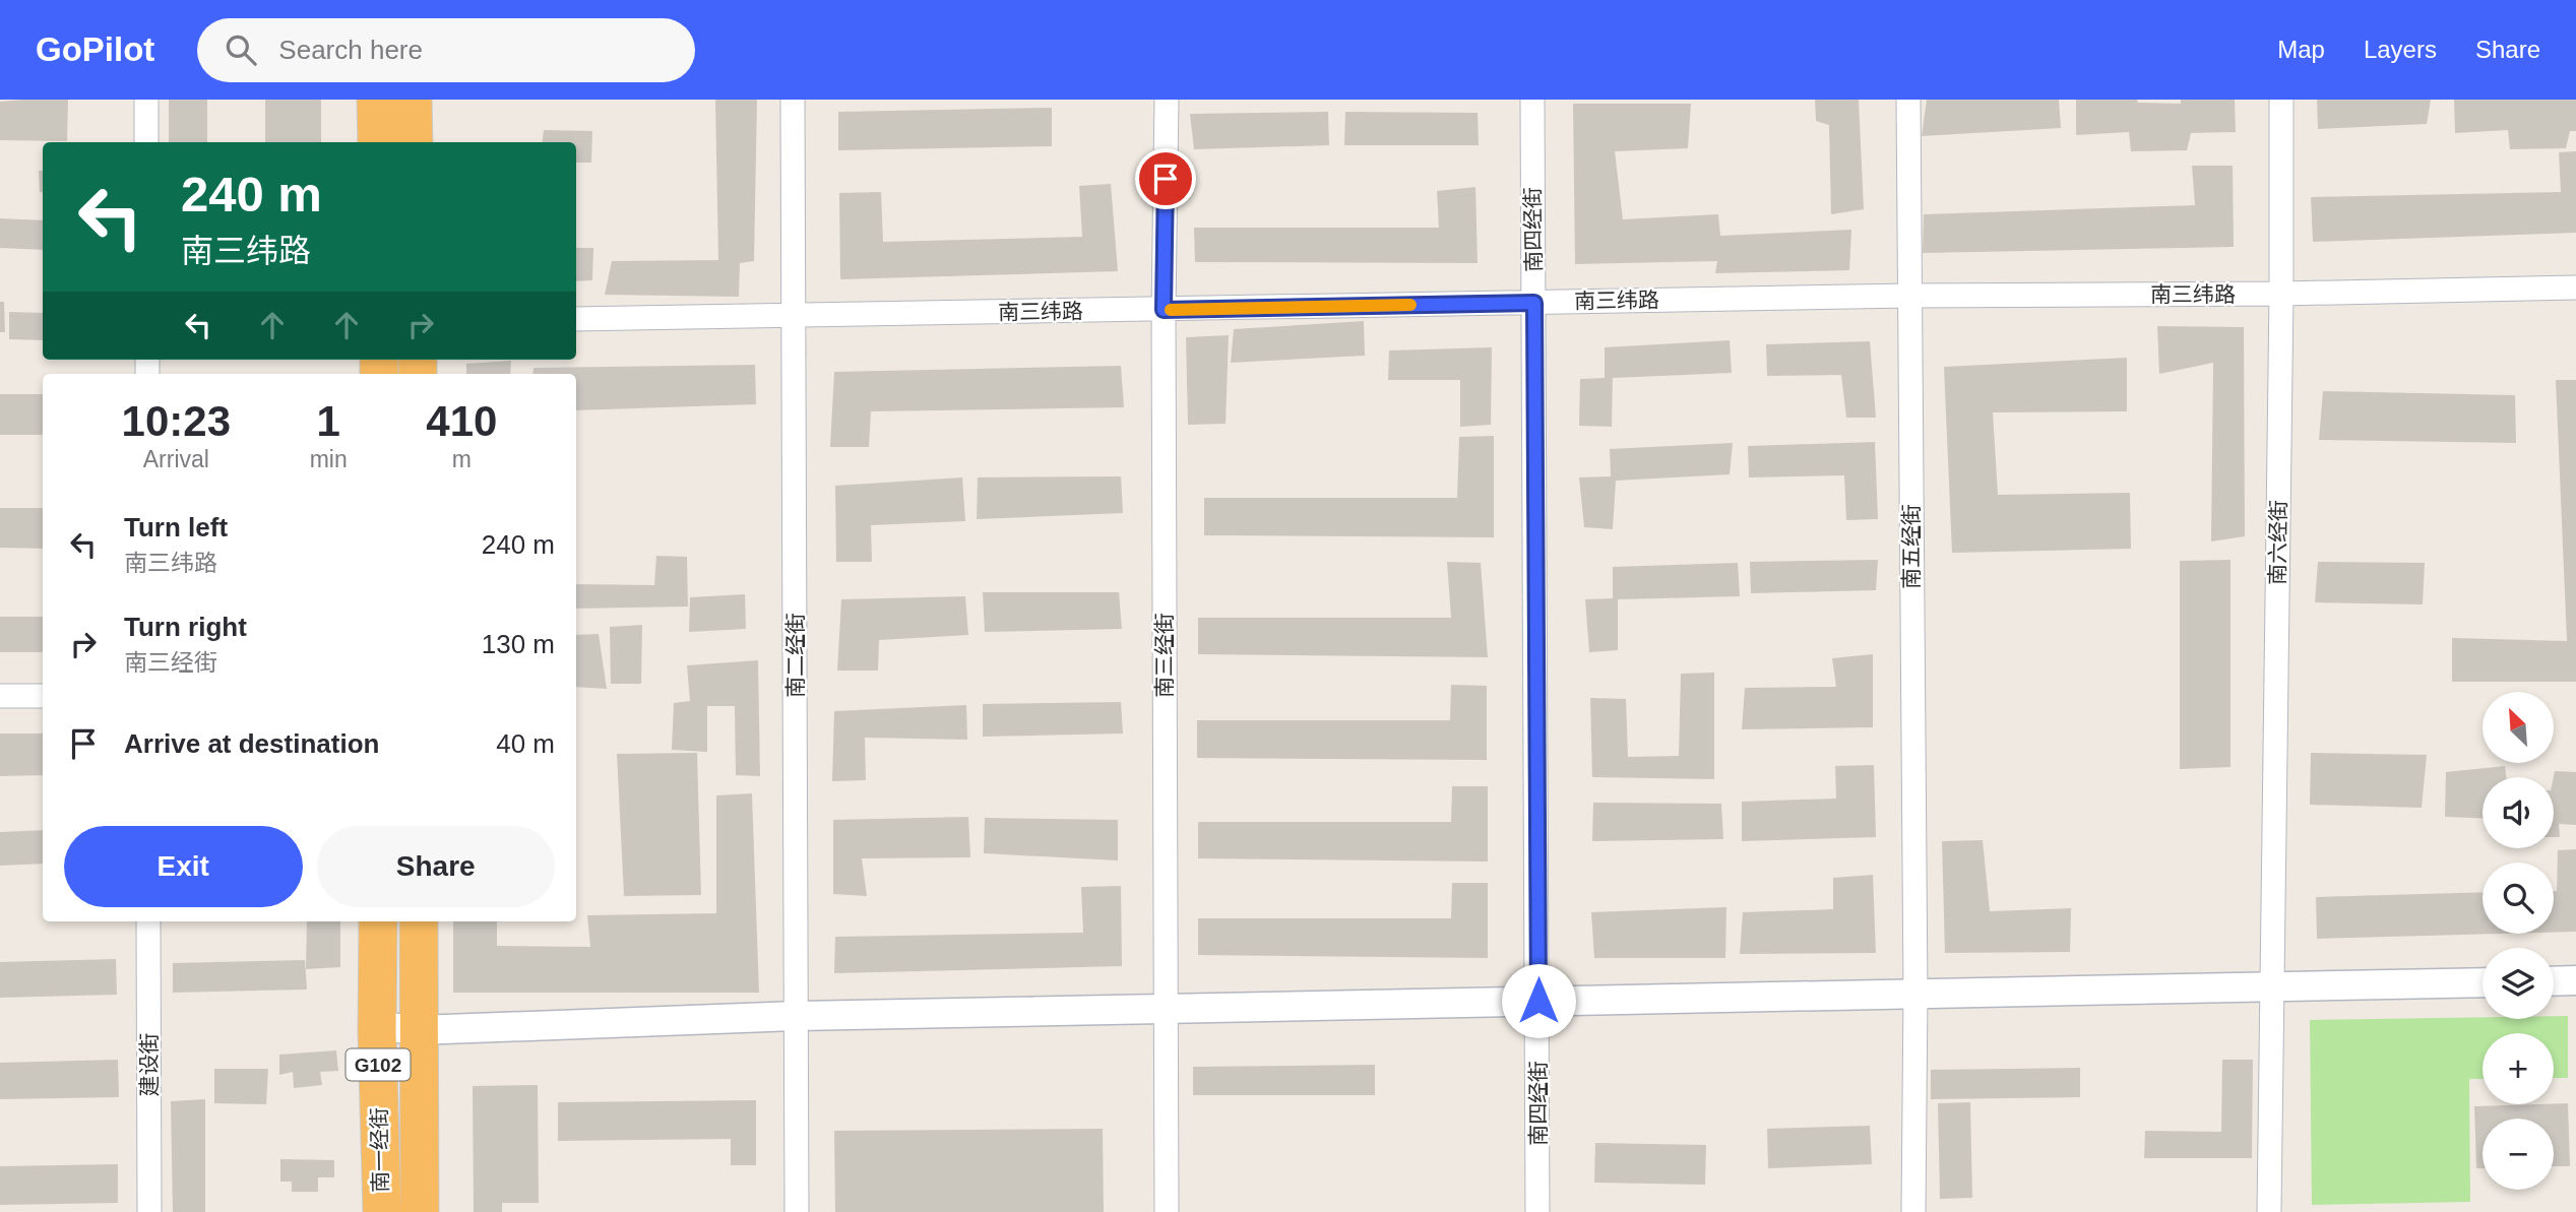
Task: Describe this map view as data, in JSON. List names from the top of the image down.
{
  "streets": {
    "highway": ["G102", "南一经街"],
    "street": [
      "南四经街",
      "南三纬路",
      "南六经街",
      "南五经街",
      "南二经街",
      "南三经街",
      "建设街"
    ]
  },
  "crossings": [
    ["南四经街", "南三纬路"],
    ["南三纬路", "南六经街"],
    ["南三纬路", "南五经街"],
    ["南三纬路", "南二经街"],
    ["南三纬路", "南三经街"]
  ],
  "north": "top left",
  "page": {
    "header": "GoPilot",
    "search": "Search here",
    "nav": ["Map", "Layers", "Share"],
    "turn": ["240 m", "南三纬路"],
    "eta": [
      "10:23",
      "Arrival",
      "1",
      "min",
      "410",
      "m"
    ],
    "list": [
      {
        "name": "Turn left",
        "note": "南三纬路",
        "value": "240 m"
      },
      {
        "name": "Turn right",
        "note": "南三经街",
        "value": "130 m"
      },
      {
        "name": "Arrive at destination",
        "value": "40 m"
      }
    ],
    "map_buttons": ["+", "−"],
    "buttons": ["Exit", "Share"]
  }
}
